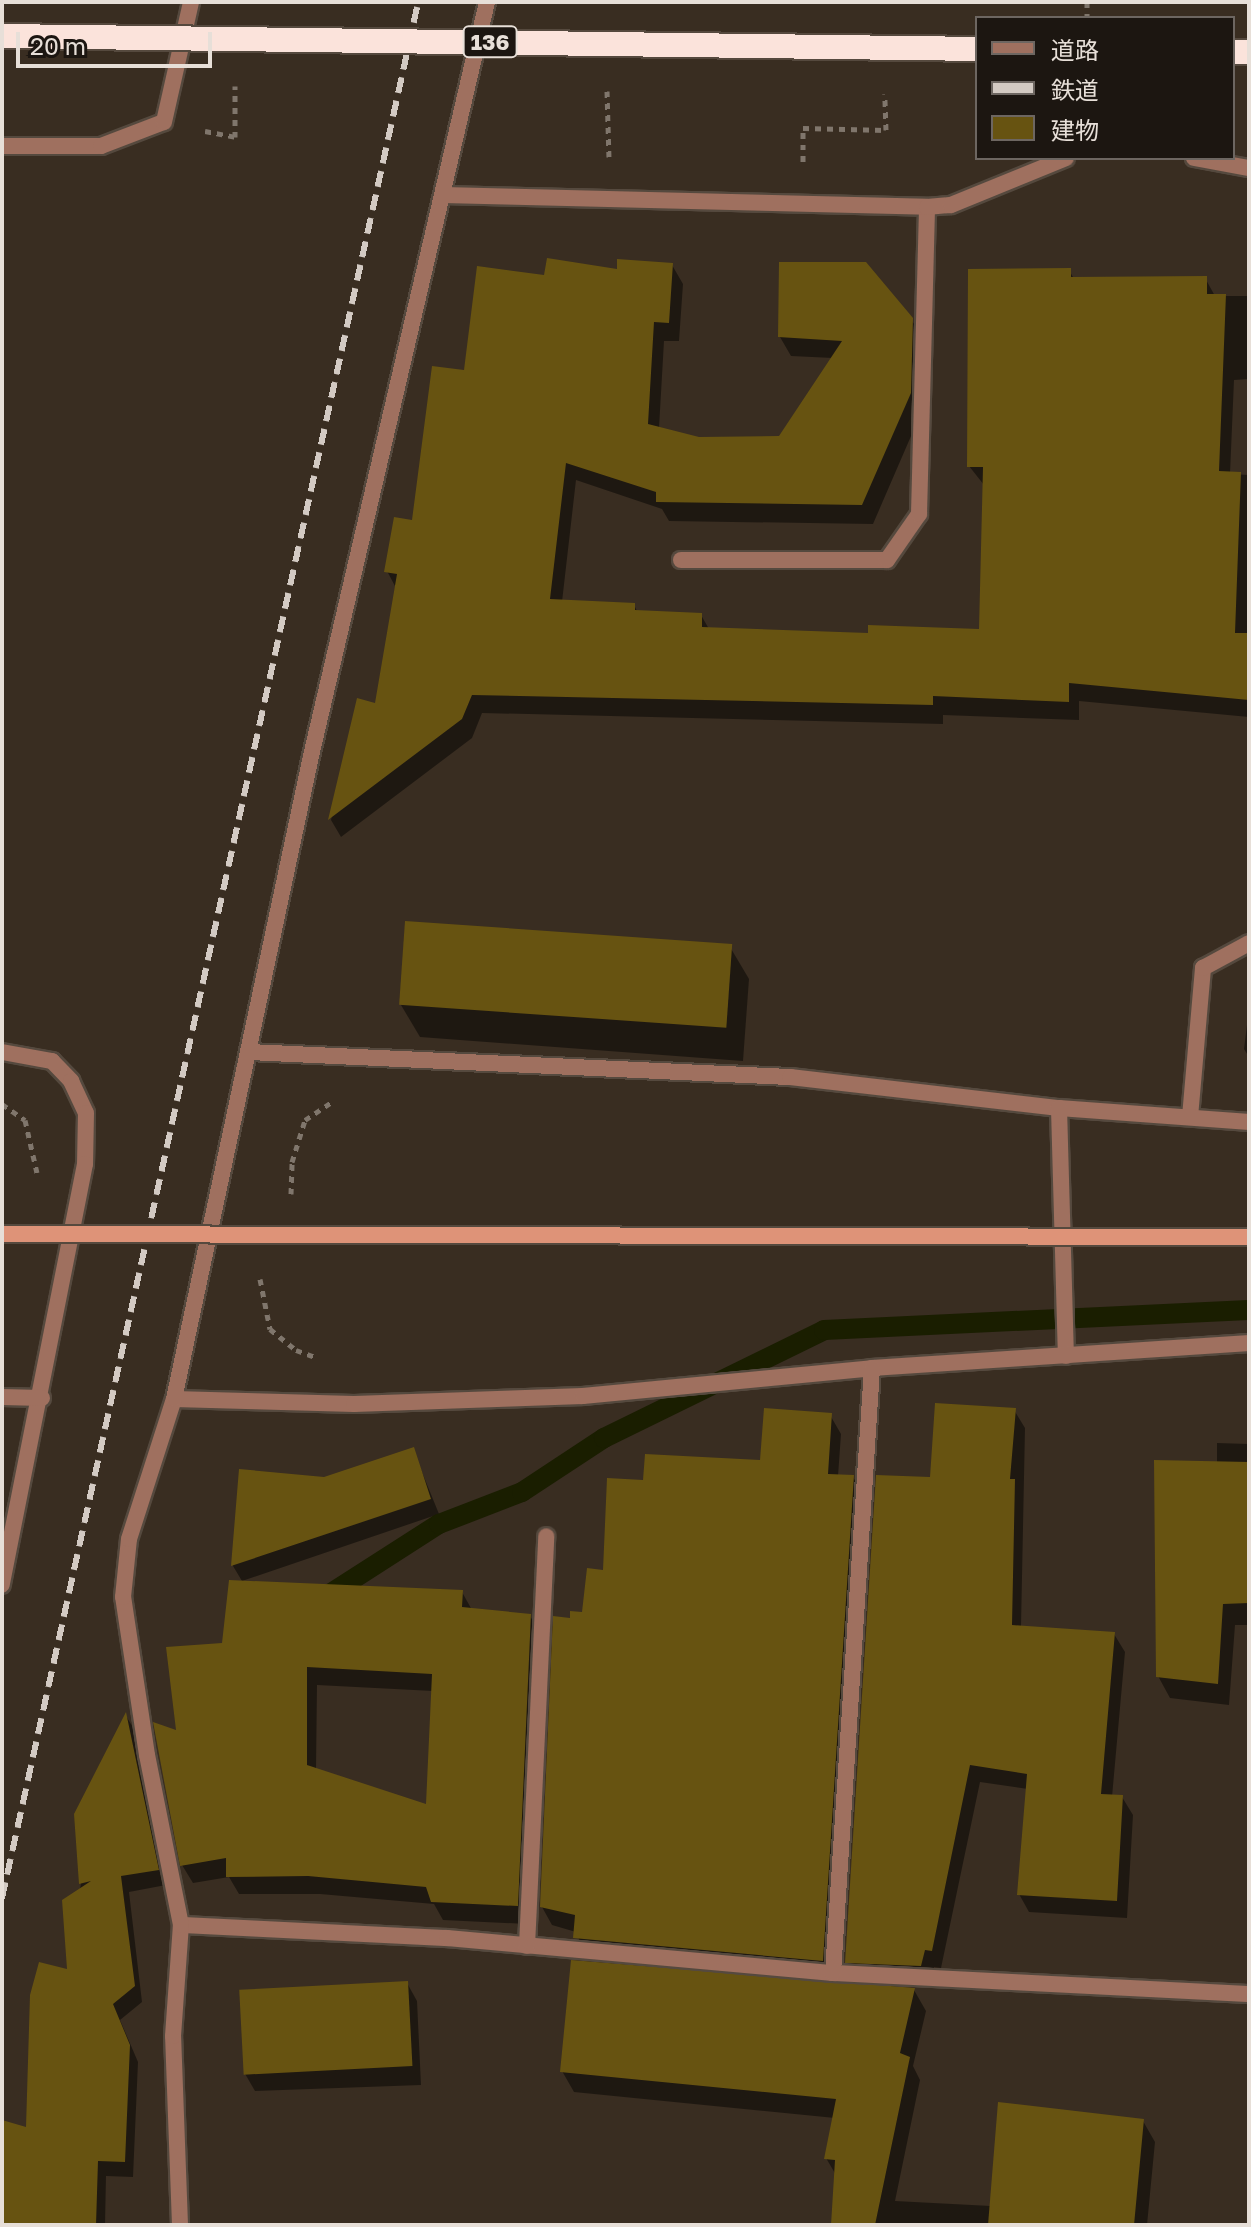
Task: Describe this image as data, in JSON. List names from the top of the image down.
{
  "streets": {
    "highway": ["136"]
  },
  "legend": ["道路", "鉄道", "建物"],
  "scale_bar": "20 m"
}
